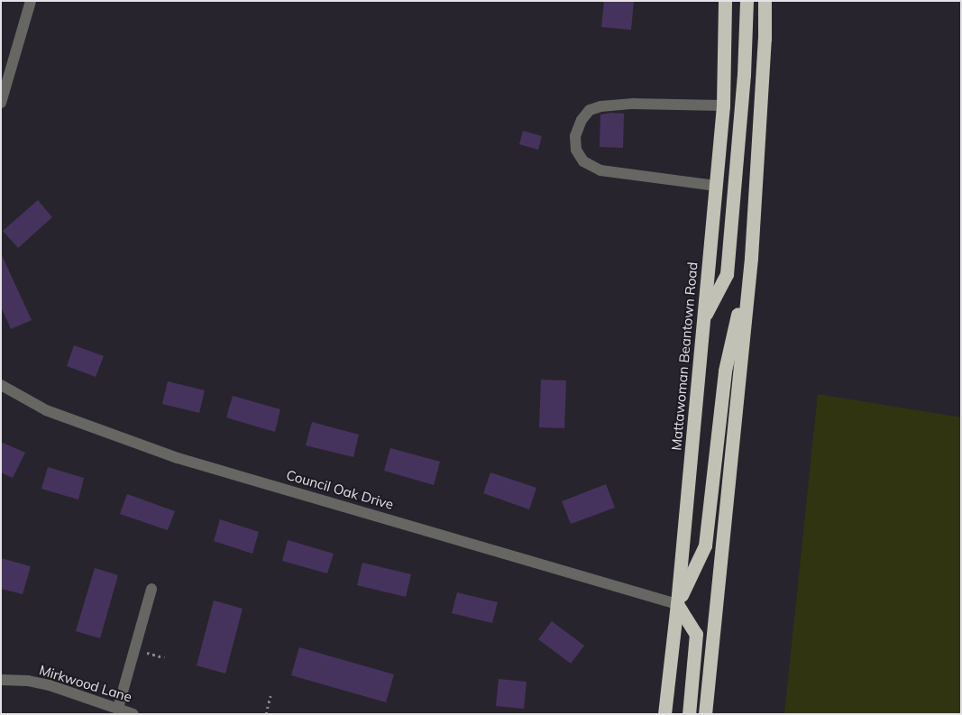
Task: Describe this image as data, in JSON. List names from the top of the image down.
{
  "streets": {
    "highway": ["Mattawoman Beantown Road"],
    "street": ["Council Oak Drive", "Mirkwood Lane"]
  },
  "crossings": [
    ["Mattawoman Beantown Road", "Council Oak Drive"]
  ]
}
